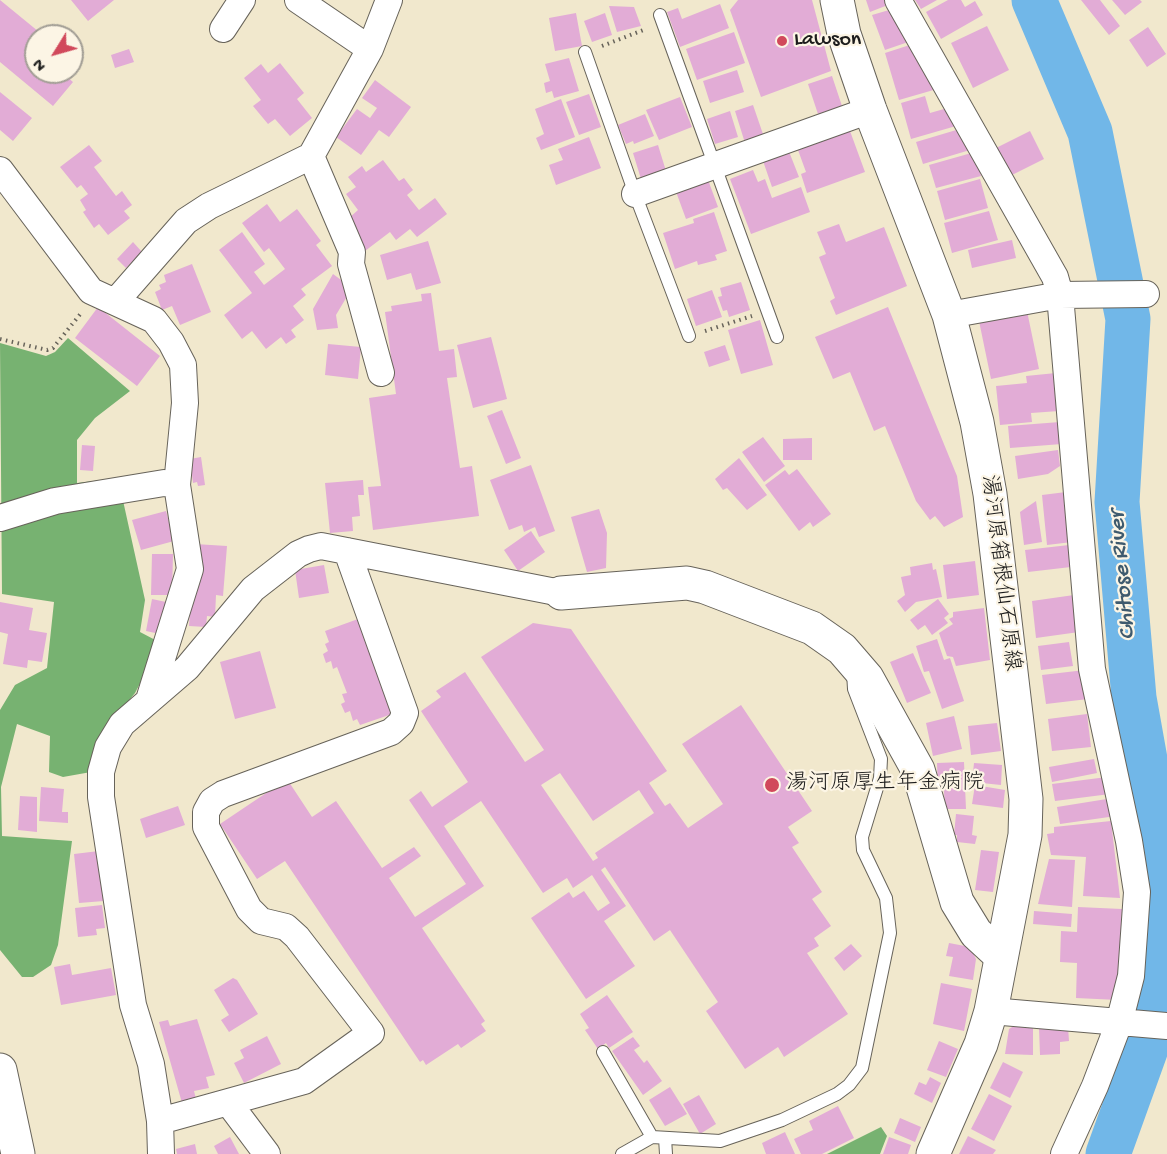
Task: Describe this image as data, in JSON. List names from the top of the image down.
{
  "streets": {
    "main road": ["湯河原箱根仙石原線"]
  },
  "water": ["Chitose River"],
  "places": ["Lawson", "湯河原厚生年金病院"],
  "north": "bottom left"
}
